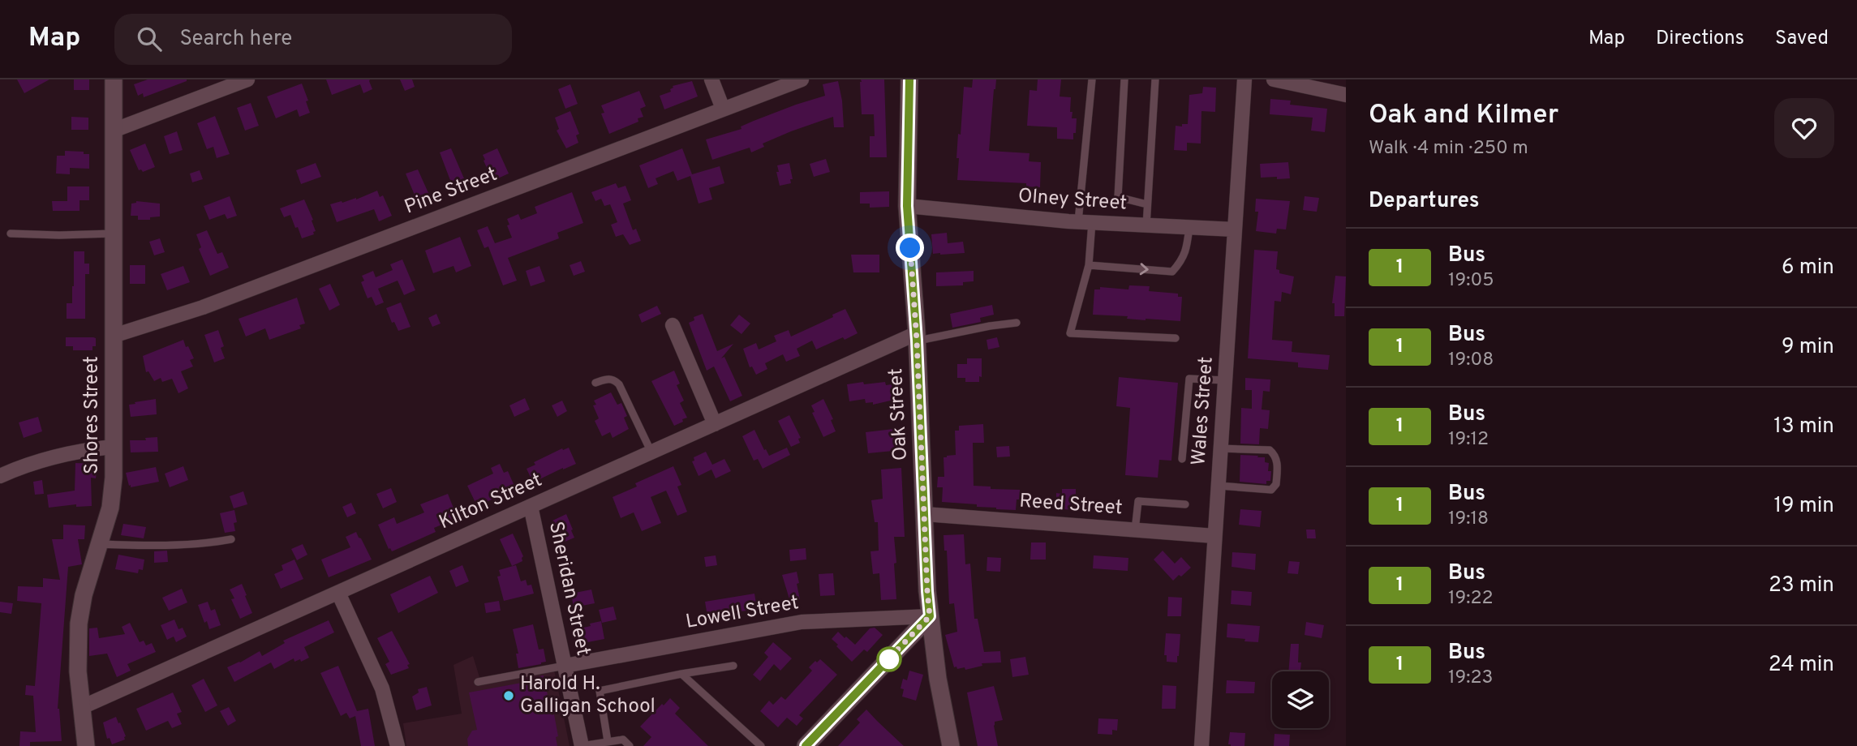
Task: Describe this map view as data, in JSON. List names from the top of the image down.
{
  "streets": {
    "street": [
      "Pine Street",
      "Olney Street",
      "Wales Street",
      "Oak Street",
      "Shores Street",
      "Kilton Street",
      "Reed Street",
      "Sheridan Street",
      "Lowell Street"
    ]
  },
  "crossings": [
    ["Pine Street", "Shores Street"],
    ["Olney Street", "Wales Street"],
    ["Olney Street", "Oak Street"],
    ["Wales Street", "Reed Street"],
    ["Oak Street", "Kilton Street"],
    ["Oak Street", "Reed Street"],
    ["Oak Street", "Lowell Street"],
    ["Shores Street", "Kilton Street"],
    ["Kilton Street", "Sheridan Street"],
    ["Sheridan Street", "Lowell Street"]
  ],
  "places": ["Harold H. Galligan School"],
  "lines": ["bus line 1"],
  "page": {
    "header": "Map",
    "search": "Search here",
    "nav": ["Map", "Directions", "Saved"],
    "heading": [
      ["Oak and Kilmer", "Walk · 4 min · 250 m"],
      "Departures"
    ],
    "list": [
      {
        "mark": "1",
        "name": "Bus",
        "note": "19:05",
        "value": "6 min"
      },
      {
        "mark": "1",
        "name": "Bus",
        "note": "19:08",
        "value": "9 min"
      },
      {
        "mark": "1",
        "name": "Bus",
        "note": "19:12",
        "value": "13 min"
      },
      {
        "mark": "1",
        "name": "Bus",
        "note": "19:18",
        "value": "19 min"
      },
      {
        "mark": "1",
        "name": "Bus",
        "note": "19:22",
        "value": "23 min"
      },
      {
        "mark": "1",
        "name": "Bus",
        "note": "19:23",
        "value": "24 min"
      }
    ]
  }
}
